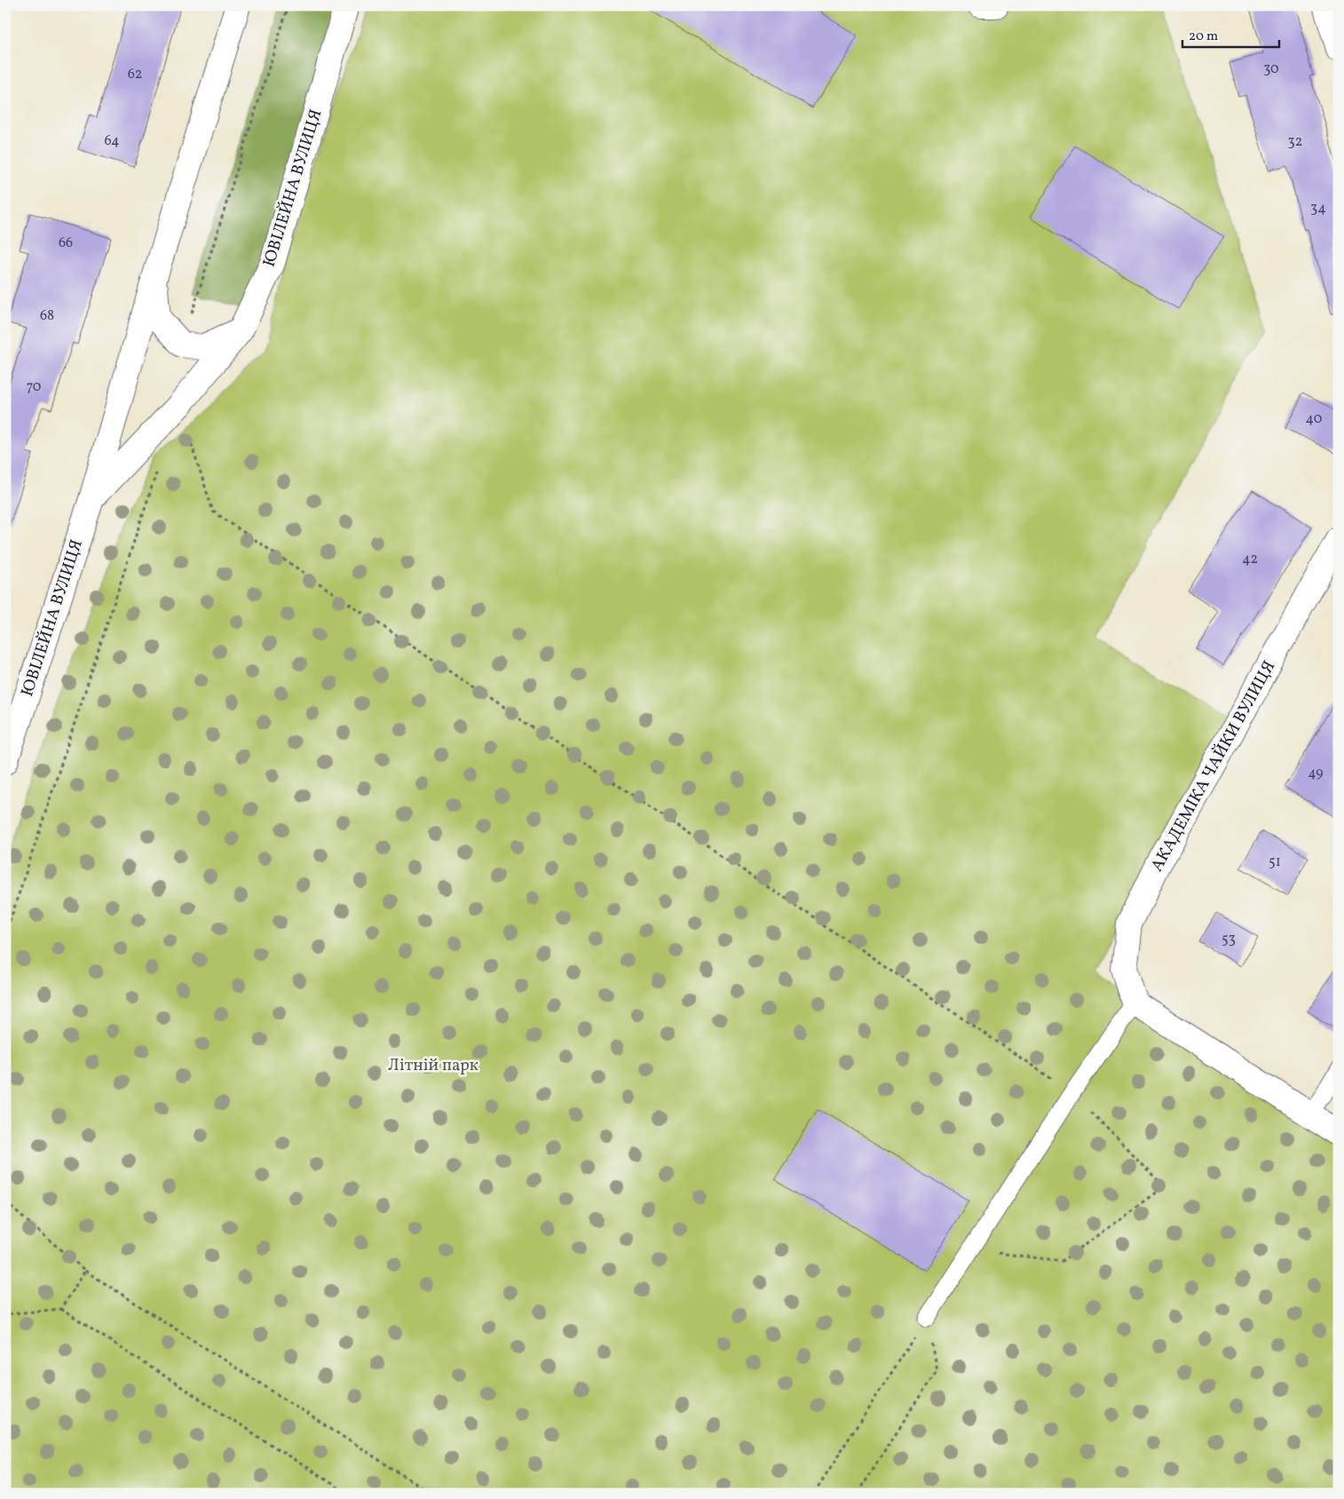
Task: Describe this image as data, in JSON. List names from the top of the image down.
{
  "streets": {
    "street": ["ЮВІЛЕЙНА ВУЛИЦЯ", "АКАДЕМІКА ЧАЙКИ ВУЛИЦЯ"]
  },
  "parks": ["Літній парк"],
  "house_numbers": [
    "30",
    "62",
    "64",
    "32",
    "34",
    "66",
    "68",
    "70",
    "40",
    "42",
    "49",
    "51",
    "53"
  ],
  "scale_bar": "20 m"
}
